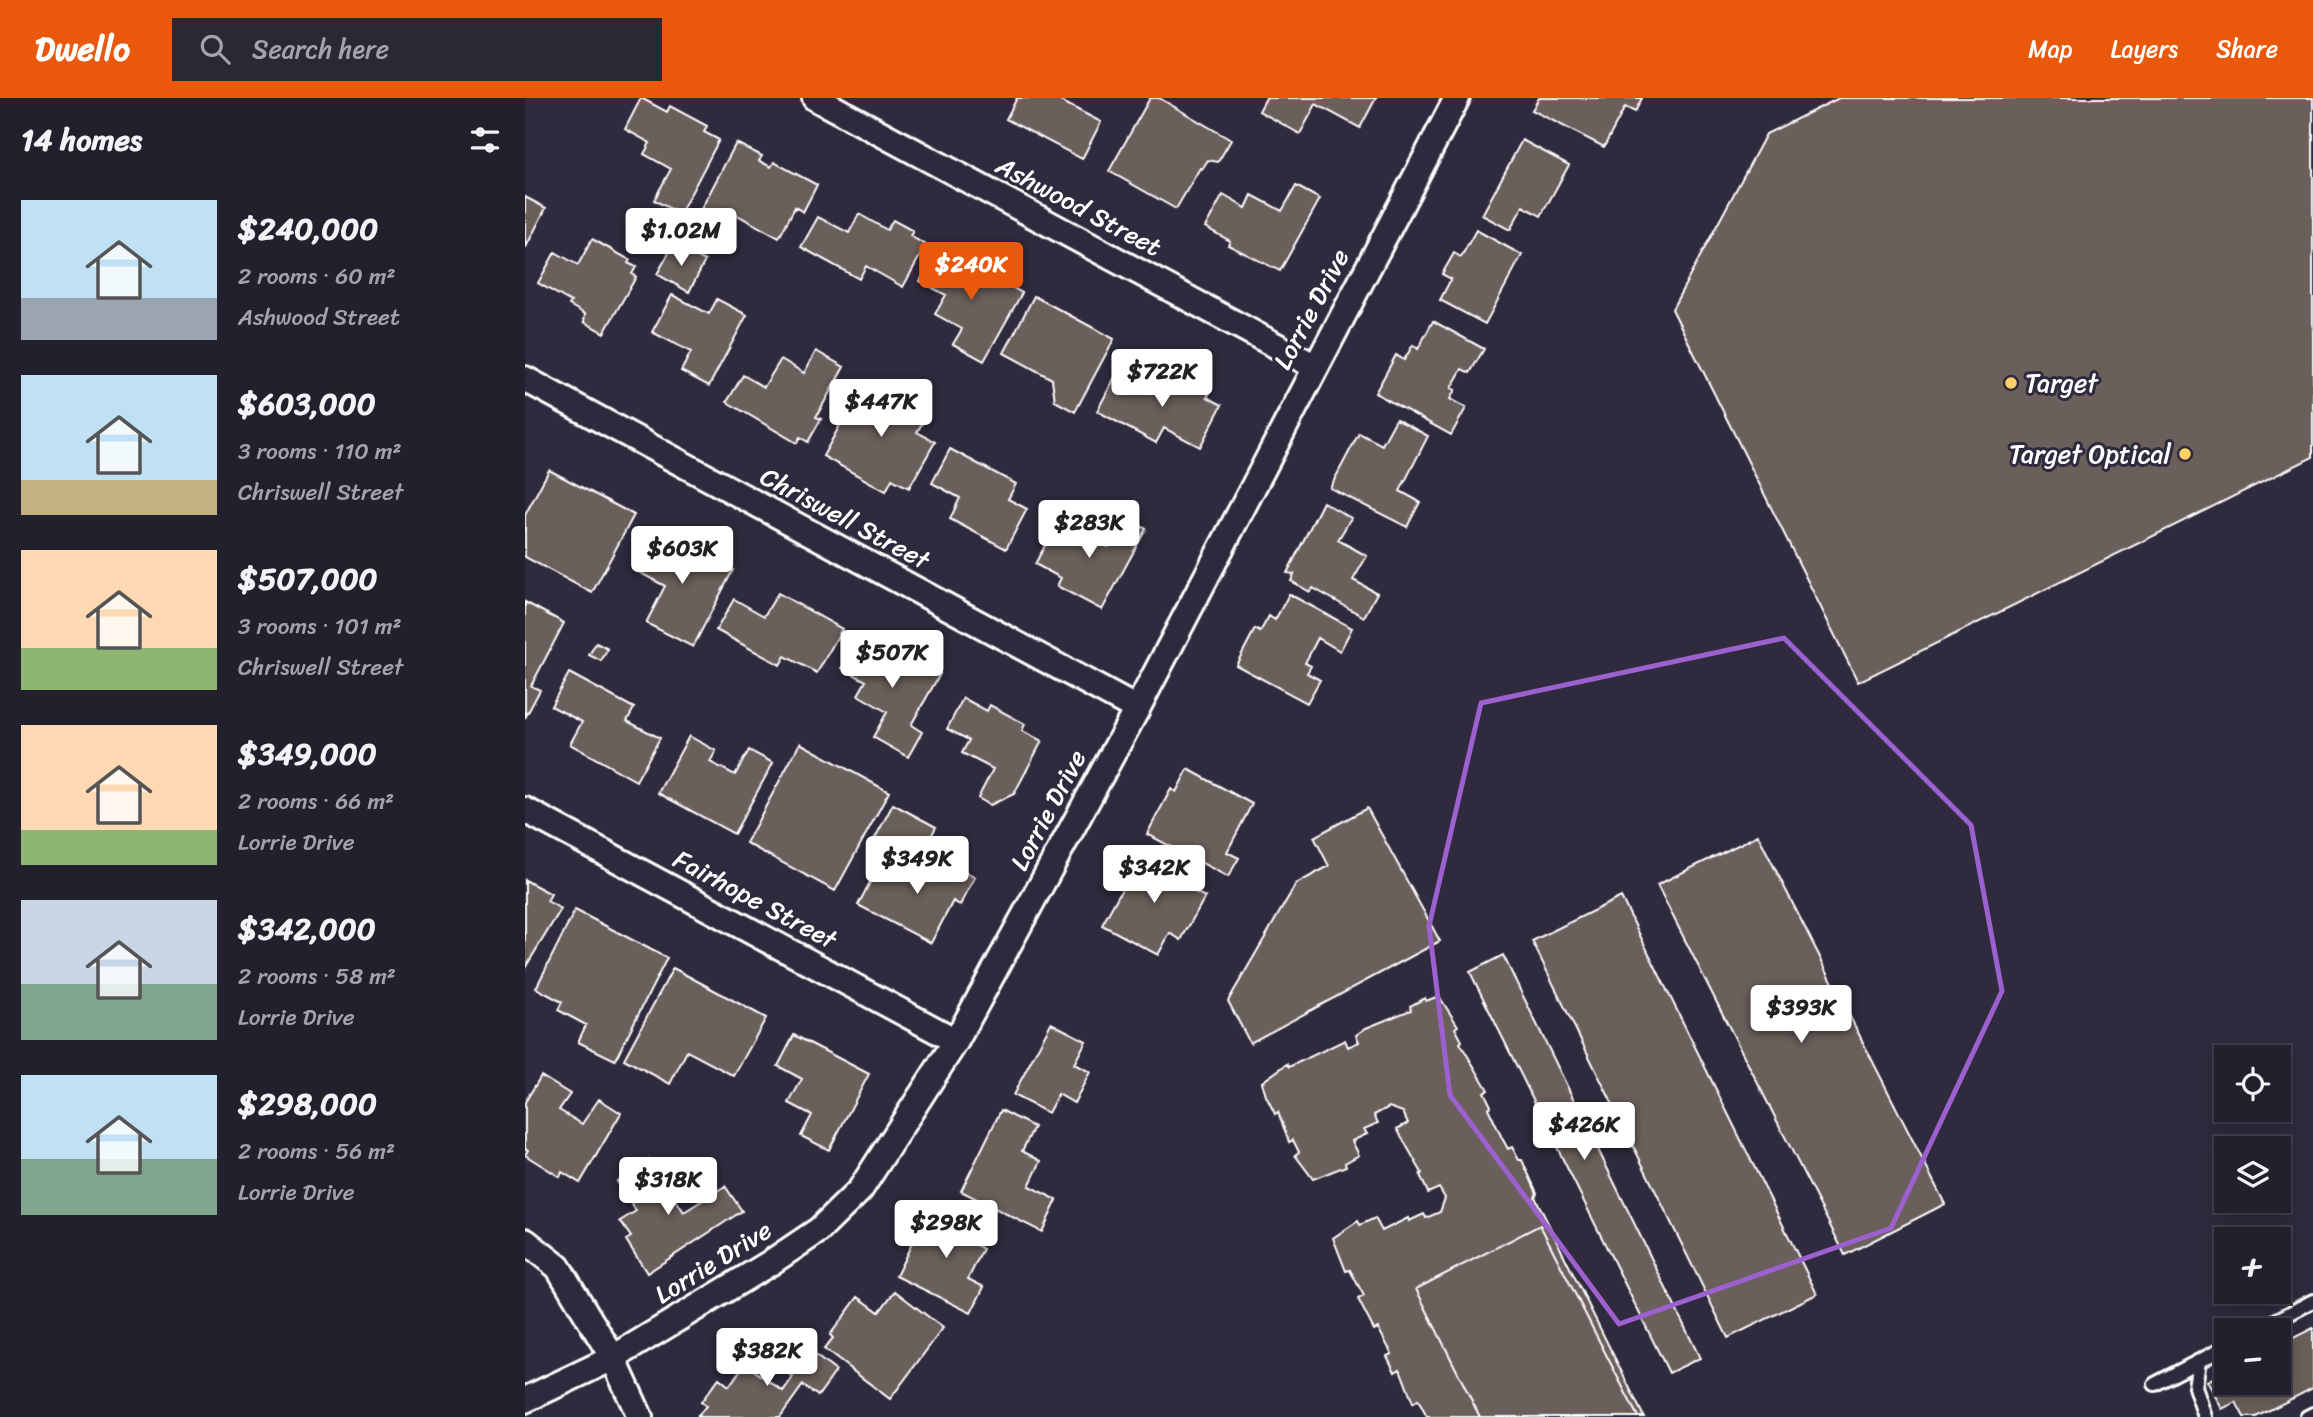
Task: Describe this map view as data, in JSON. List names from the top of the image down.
{
  "streets": {
    "street": [
      "Ashwood Street",
      "Lorrie Drive",
      "Chriswell Street",
      "Fairhope Street"
    ]
  },
  "crossings": [
    ["Ashwood Street", "Lorrie Drive"],
    ["Lorrie Drive", "Chriswell Street"],
    ["Lorrie Drive", "Fairhope Street"]
  ],
  "places": ["Target", "Target Optical"],
  "page": {
    "header": "Dwello",
    "search": "Search here",
    "nav": ["Map", "Layers", "Share"],
    "heading": "14 homes",
    "list": [
      {
        "name": "$240,000",
        "note": "2 rooms · 60 m² · Ashwood Street"
      },
      {
        "name": "$603,000",
        "note": "3 rooms · 110 m² · Chriswell Street"
      },
      {
        "name": "$507,000",
        "note": "3 rooms · 101 m² · Chriswell Street"
      },
      {
        "name": "$349,000",
        "note": "2 rooms · 66 m² · Lorrie Drive"
      },
      {
        "name": "$342,000",
        "note": "2 rooms · 58 m² · Lorrie Drive"
      },
      {
        "name": "$298,000",
        "note": "2 rooms · 56 m² · Lorrie Drive"
      }
    ],
    "price": [
      "$1.02M",
      "$240K",
      "$722K",
      "$447K",
      "$283K",
      "$603K",
      "$507K",
      "$349K",
      "$342K",
      "$393K",
      "$426K",
      "$318K",
      "$298K",
      "$382K"
    ],
    "map_buttons": ["+", "−"]
  }
}
